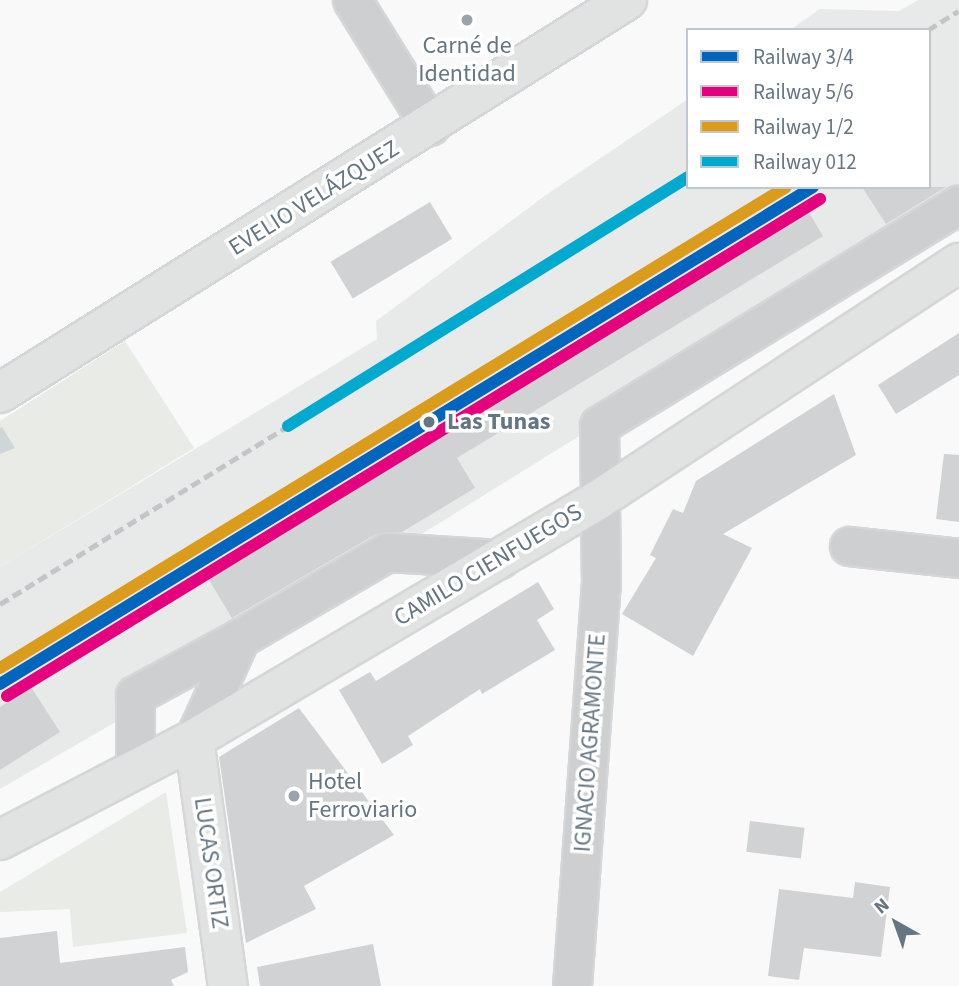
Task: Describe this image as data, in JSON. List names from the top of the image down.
{
  "streets": {
    "main road": ["EVELIO VELÁZQUEZ", "CAMILO CIENFUEGOS", "LUCAS ORTIZ"],
    "street": ["IGNACIO AGRAMONTE"]
  },
  "crossings": [
    ["CAMILO CIENFUEGOS", "IGNACIO AGRAMONTE"],
    ["CAMILO CIENFUEGOS", "LUCAS ORTIZ"]
  ],
  "places": ["Carné de Identidad", "Las Tunas", "Hotel Ferroviario"],
  "lines": [
    "rail line 012",
    "rail line 3/4",
    "rail line 1/2",
    "rail line 5/6"
  ],
  "legend": [
    "Railway 3/4",
    "Railway 5/6",
    "Railway 1/2",
    "Railway 012"
  ],
  "north": "top left"
}
